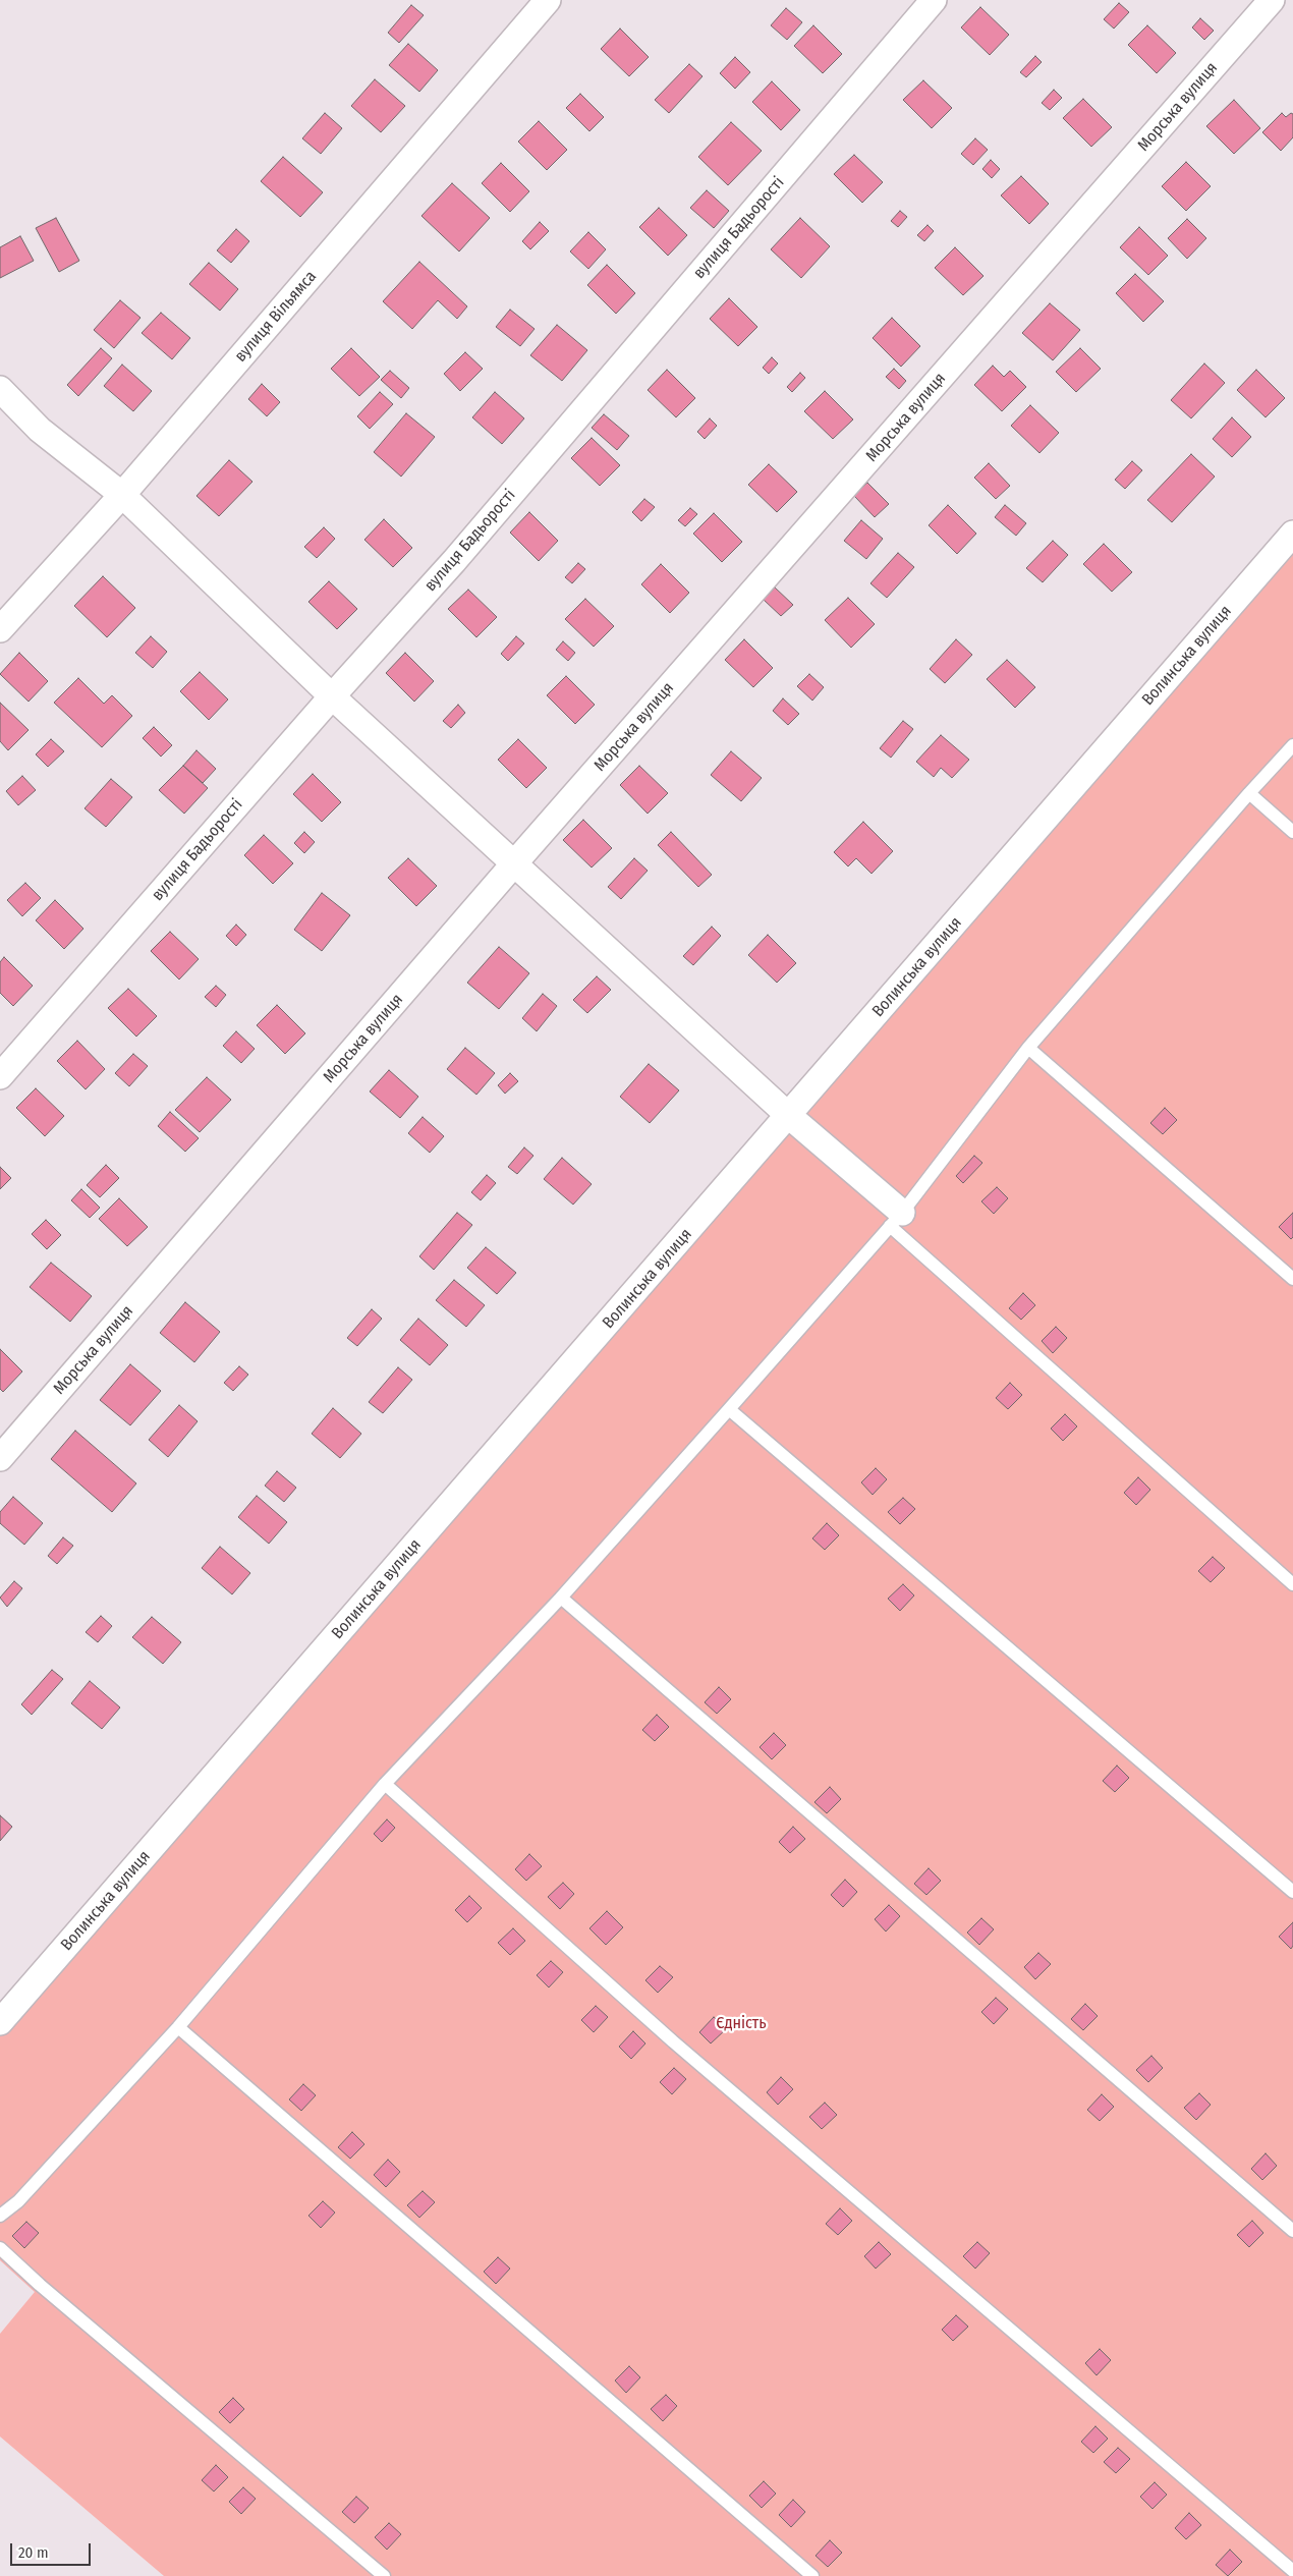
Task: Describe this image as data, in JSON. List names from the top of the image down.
{
  "streets": {
    "street": [
      "Морська вулиця",
      "вулиця Бадьорості",
      "вулиця Вільямса",
      "Волинська вулиця"
    ]
  },
  "parks": ["Єдність"],
  "scale_bar": "20 m"
}
